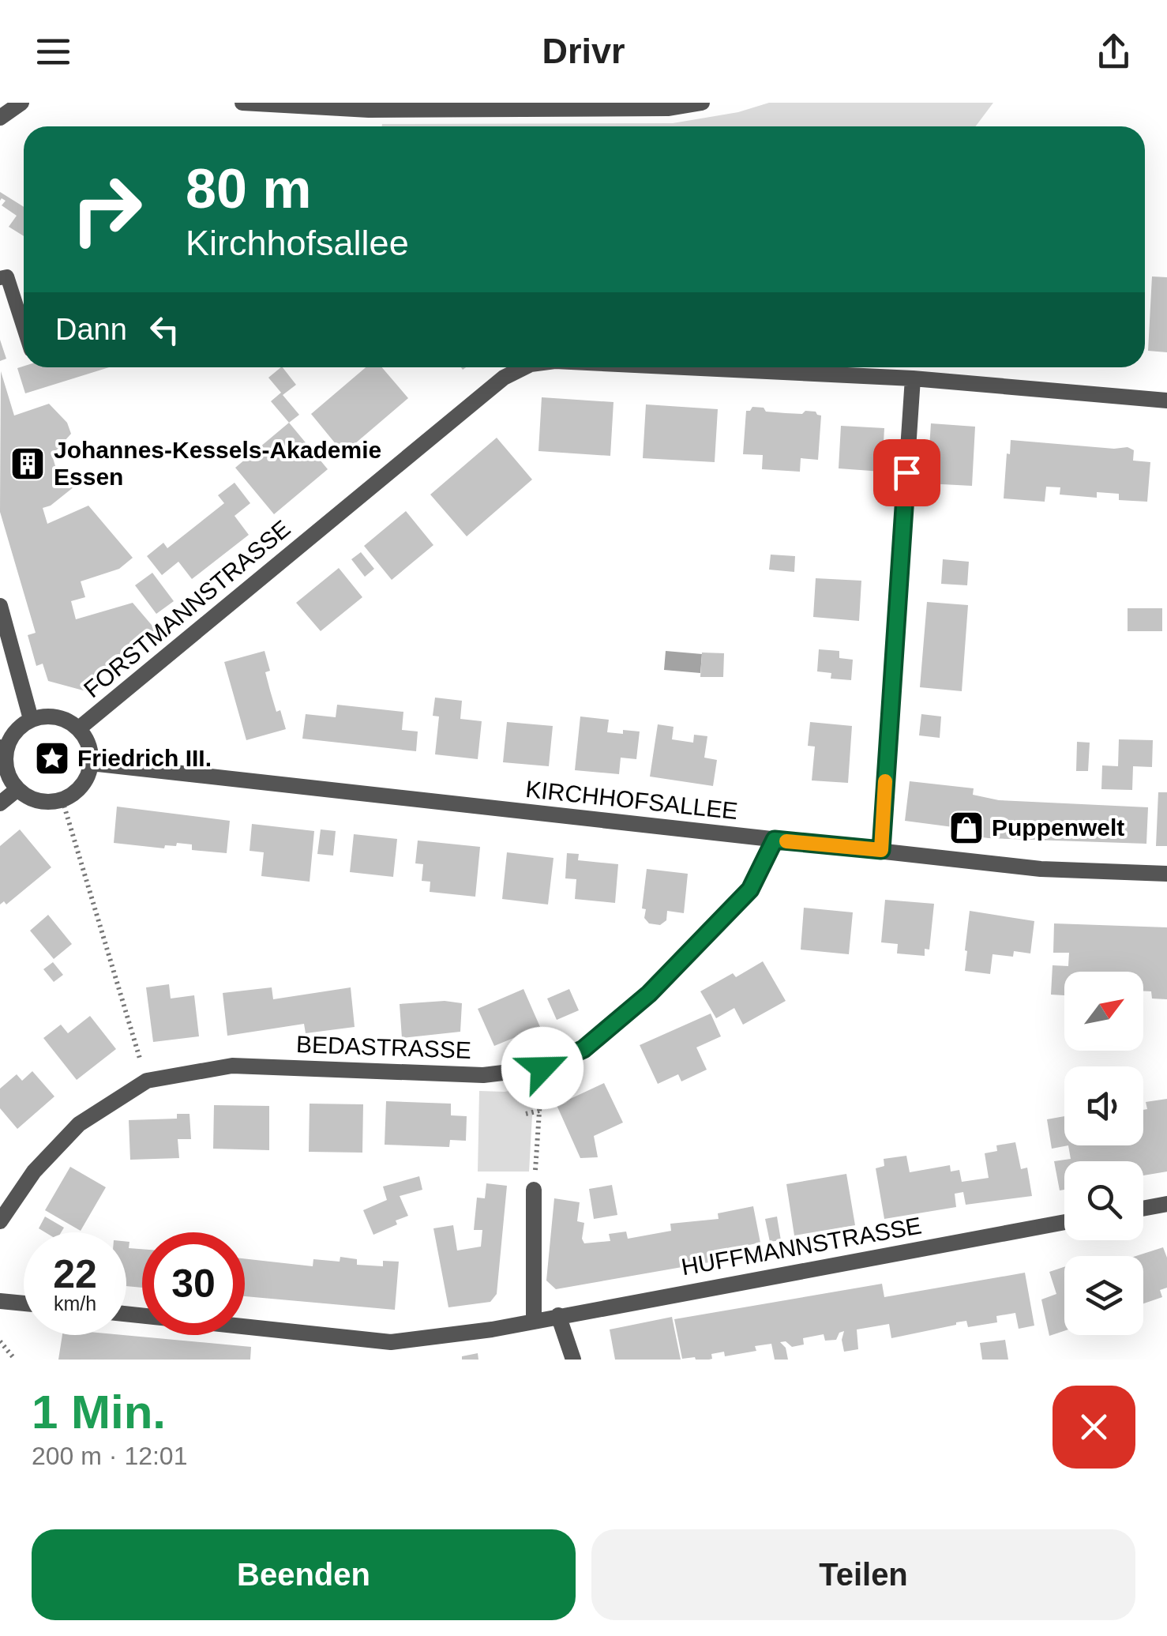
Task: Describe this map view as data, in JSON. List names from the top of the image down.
{
  "streets": {
    "street": [
      "FORSTMANNSTRASSE",
      "KIRCHHOFSALLEE",
      "BEDASTRASSE",
      "HUFFMANNSTRASSE"
    ]
  },
  "crossings": [
    ["FORSTMANNSTRASSE", "KIRCHHOFSALLEE"],
    ["KIRCHHOFSALLEE", "BEDASTRASSE"]
  ],
  "places": {
    "building": ["Johannes-Kessels-Akademie Essen"],
    "place": ["Friedrich III."],
    "shop": ["Puppenwelt"]
  },
  "north": "top right",
  "page": {
    "header": "Drivr",
    "turn": ["80 m", "Kirchhofsallee"],
    "then": "Dann",
    "speed": "22 km/h",
    "limit": "30",
    "heading": ["1 Min.", "200 m · 12:01"],
    "buttons": ["Beenden", "Teilen"]
  }
}
